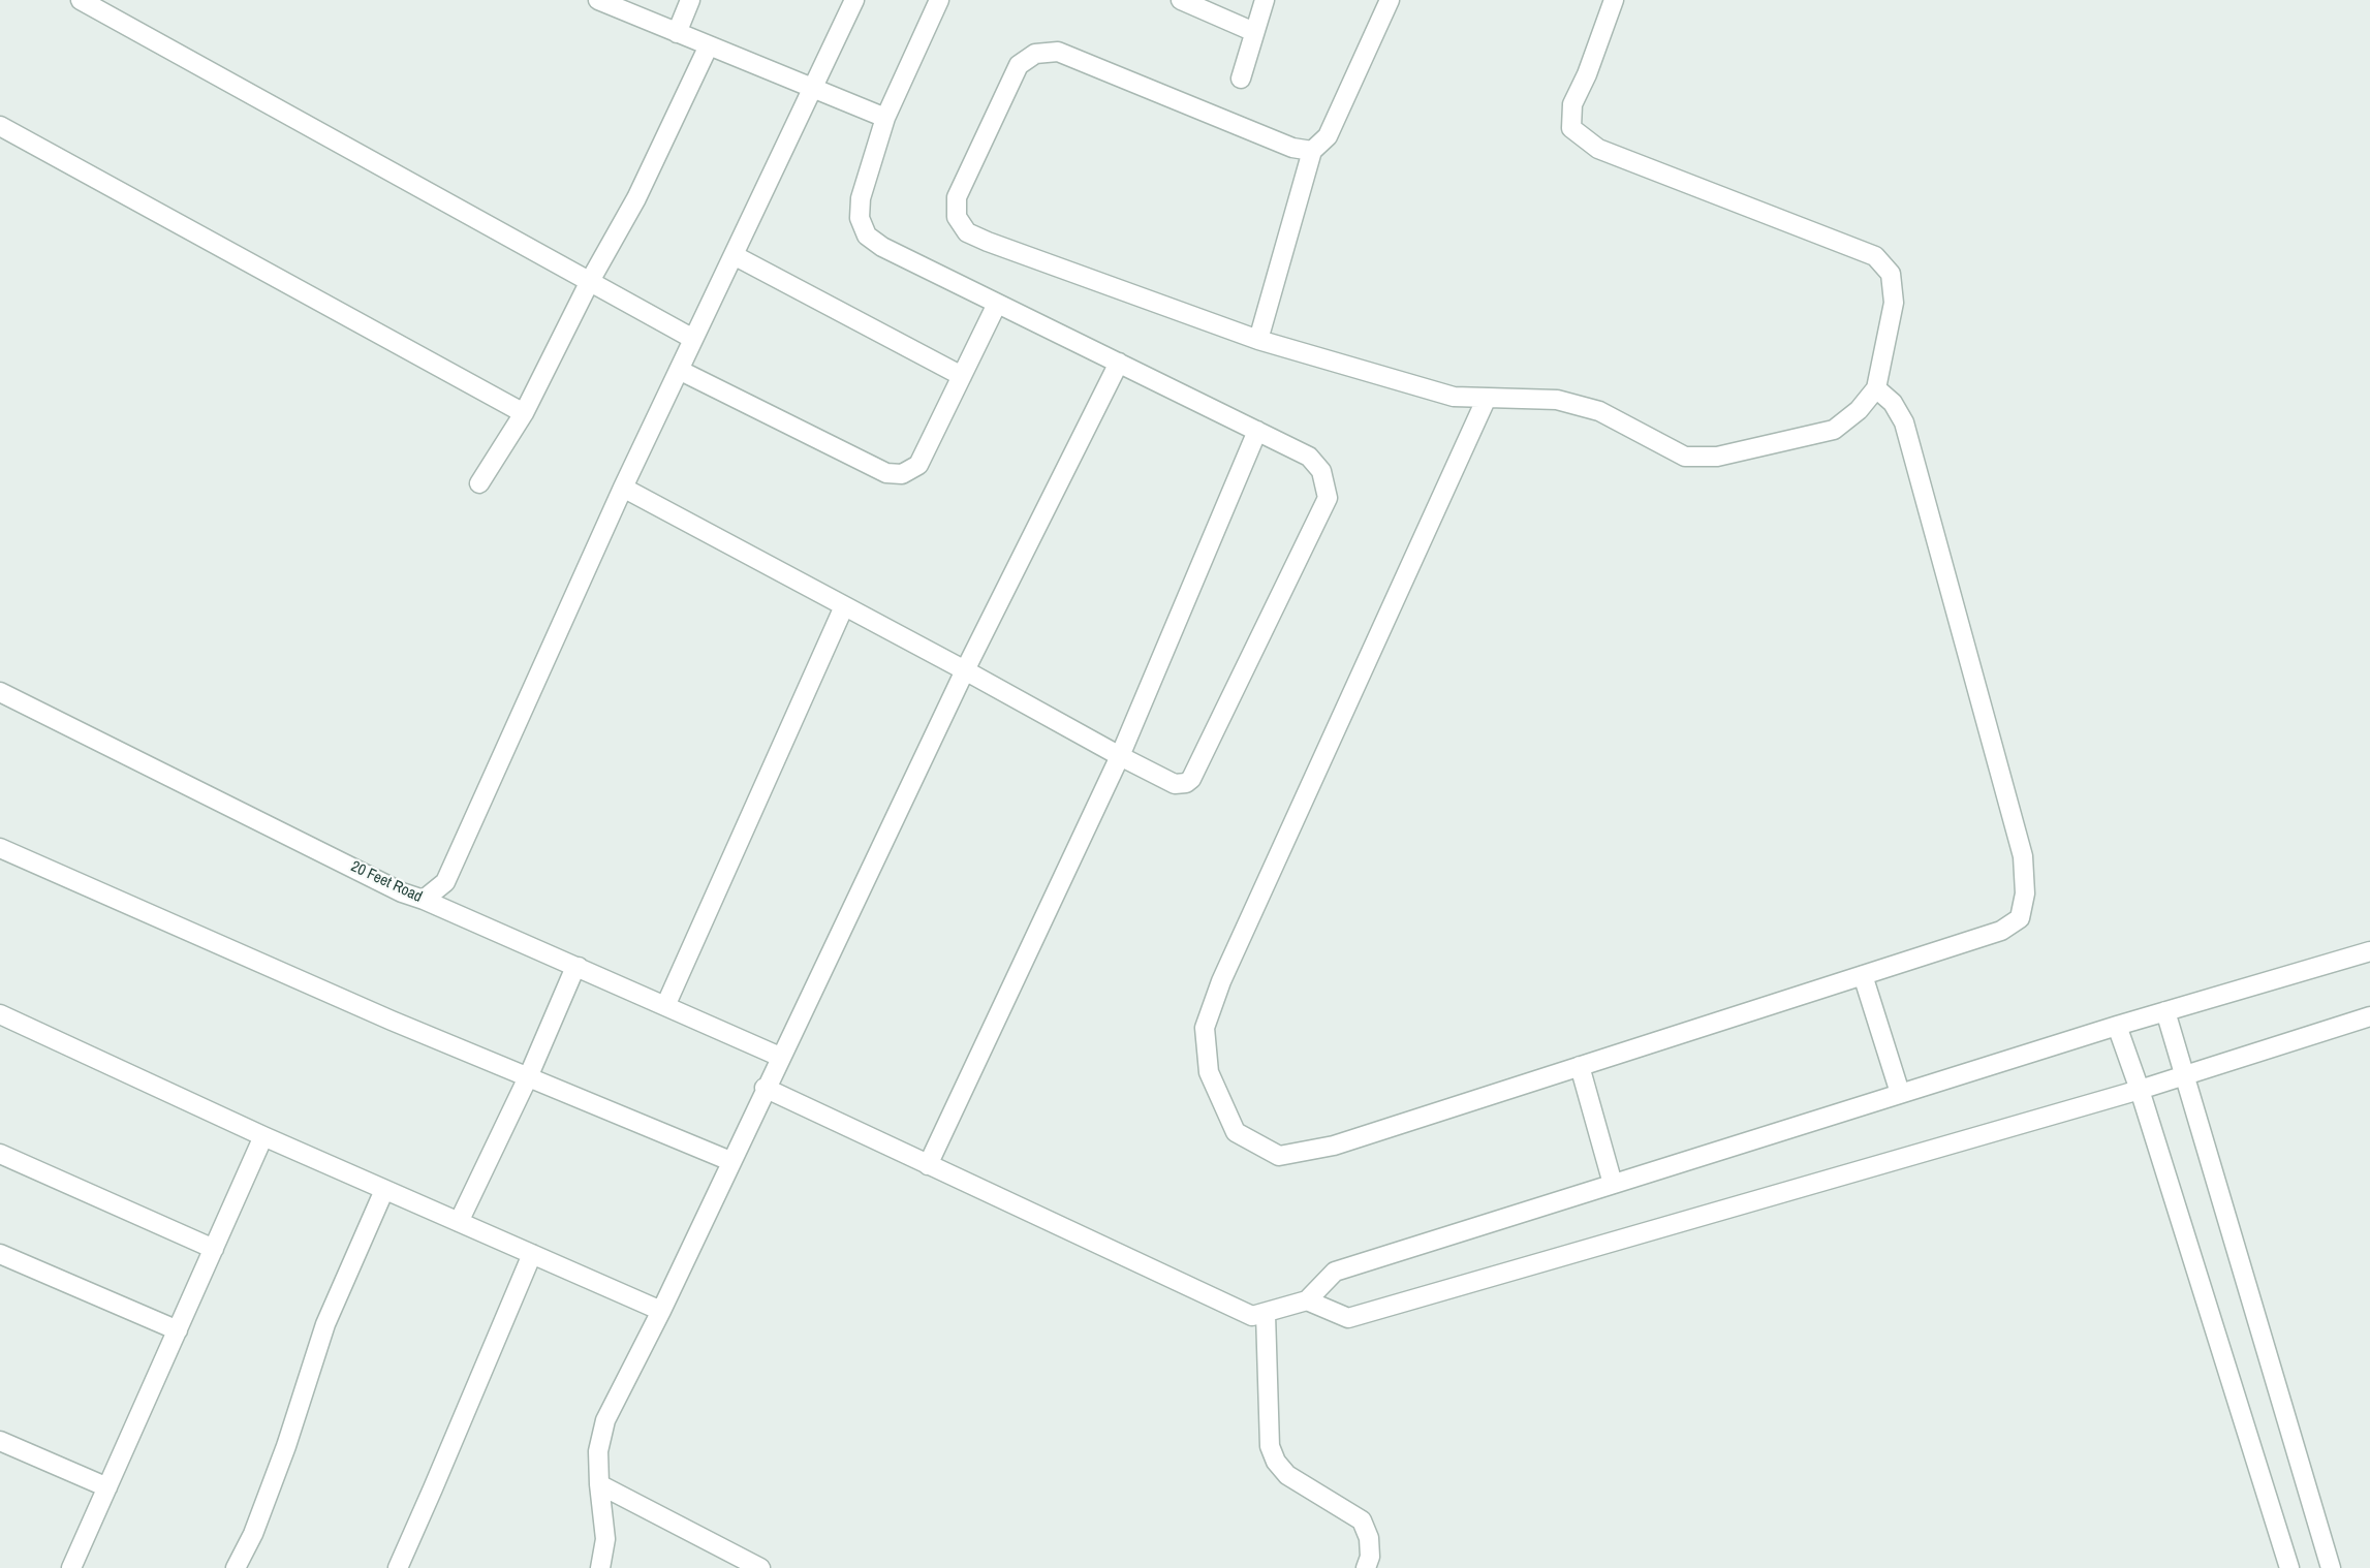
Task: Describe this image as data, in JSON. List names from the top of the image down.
{
  "streets": {
    "street": ["20 Feet Road"]
  }
}
